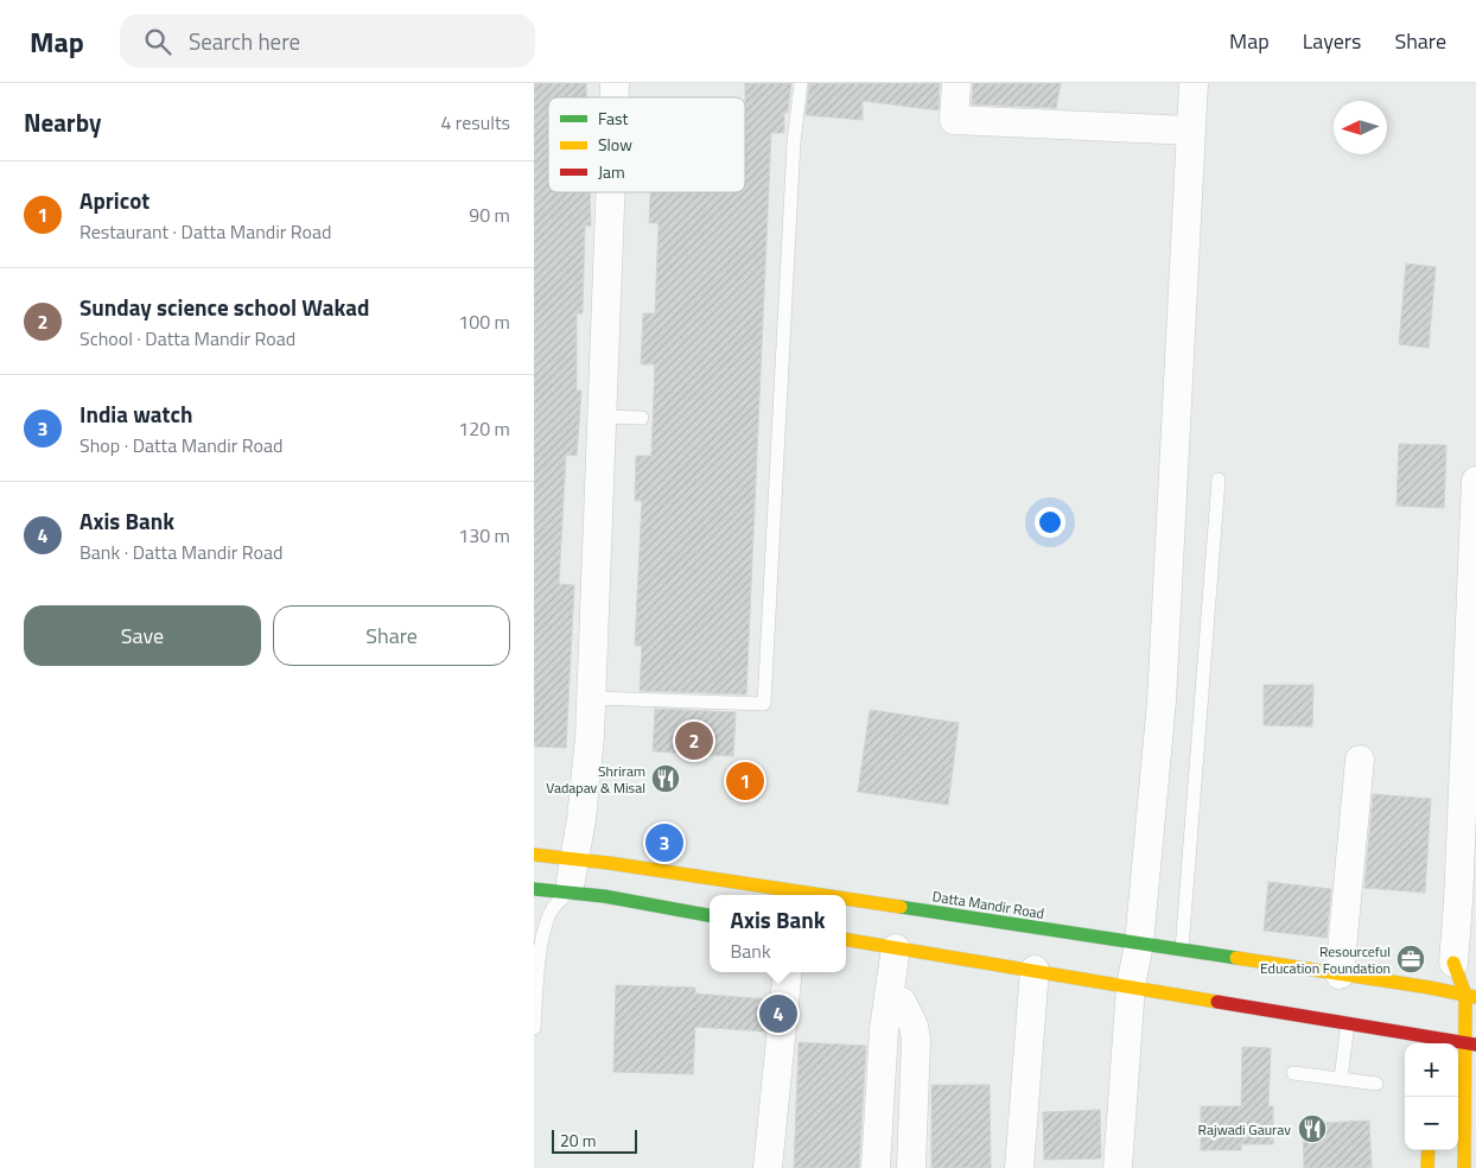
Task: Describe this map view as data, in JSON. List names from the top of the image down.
{
  "streets": {
    "main road": ["Datta Mandir Road"]
  },
  "places": {
    "restaurant": ["Shriram Vadapav & Misal", "Rajwadi Gaurav"],
    "office": ["Resourceful Education Foundation"]
  },
  "legend": ["Fast", "Slow", "Jam"],
  "scale_bar": "20 m",
  "north": "left",
  "page": {
    "header": "Map",
    "search": "Search here",
    "nav": ["Map", "Layers", "Share"],
    "heading": ["Nearby", "4 results"],
    "list": [
      {
        "mark": "1",
        "name": "Apricot",
        "note": "Restaurant · Datta Mandir Road",
        "value": "90 m"
      },
      {
        "mark": "2",
        "name": "Sunday science school Wakad",
        "note": "School · Datta Mandir Road",
        "value": "100 m"
      },
      {
        "mark": "3",
        "name": "India watch",
        "note": "Shop · Datta Mandir Road",
        "value": "120 m"
      },
      {
        "mark": "4",
        "name": "Axis Bank",
        "note": "Bank · Datta Mandir Road",
        "value": "130 m"
      }
    ],
    "buttons": ["Save", "Share"],
    "pins": [
      "2",
      "1",
      "3",
      "4"
    ],
    "popup": ["Axis Bank", "Bank"],
    "map_buttons": ["+", "−"],
    "scale": "20 m"
  }
}
